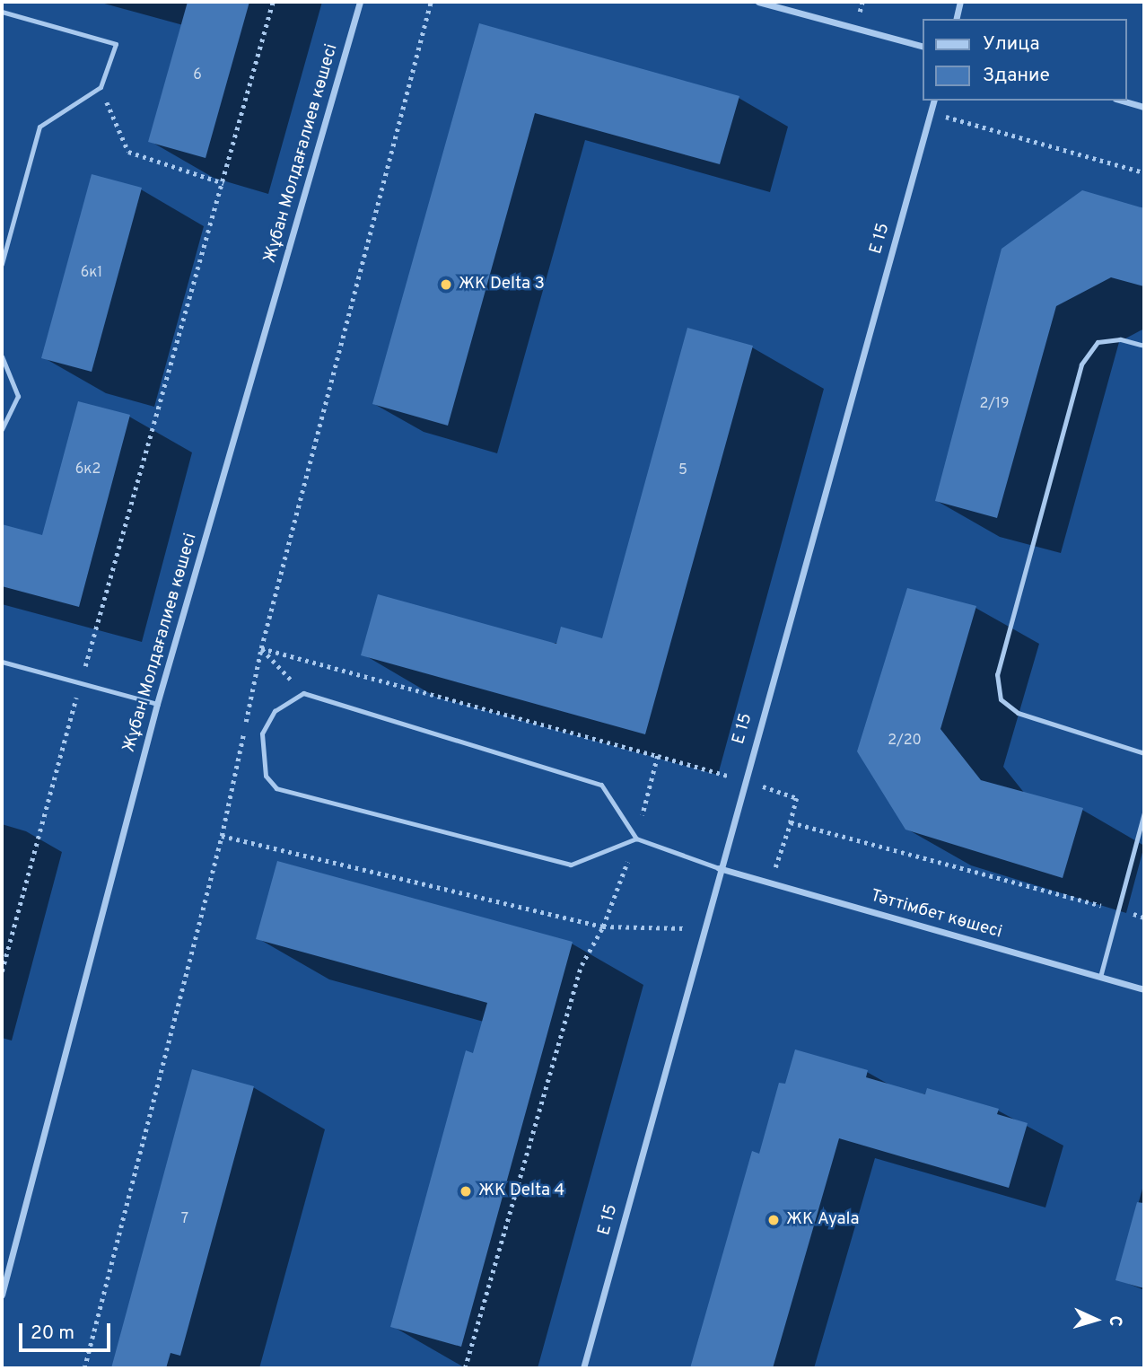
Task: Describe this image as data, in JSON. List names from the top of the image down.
{
  "streets": {
    "street": ["Жұбан Молдағалиев көшесі", "E 15", "Тәттімбет көшесі"]
  },
  "crossings": [
    ["E 15", "Тәттімбет көшесі"]
  ],
  "places": ["ЖК Delta 3", "ЖК Delta 4", "ЖК Ayala"],
  "house_numbers": [
    "6",
    "6к1",
    "2/19",
    "6к2",
    "5",
    "2/20",
    "7"
  ],
  "legend": ["Улица", "Здание"],
  "scale_bar": "20 m",
  "north": "right"
}
